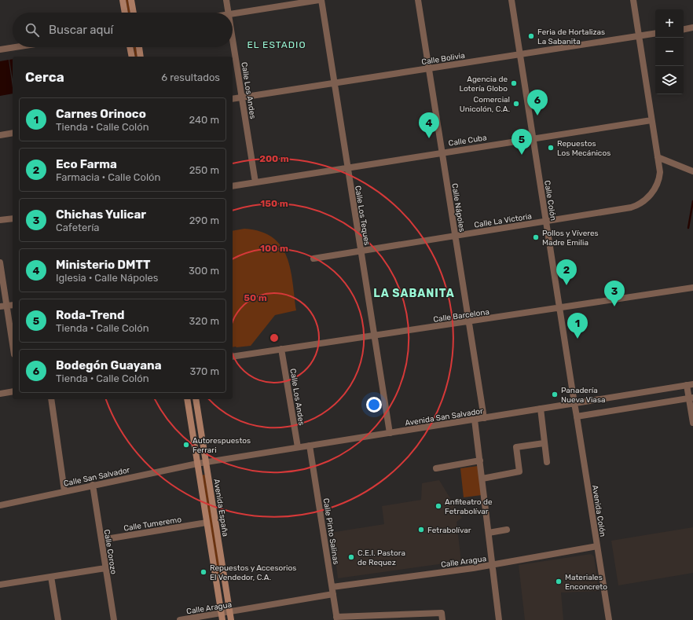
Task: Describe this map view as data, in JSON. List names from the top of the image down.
{
  "streets": {
    "main road": ["Avenida España"],
    "street": [
      "Calle Bolivia",
      "Calle Los Andes",
      "Calle Cuba",
      "Calle Colón",
      "Calle Nápoles",
      "Calle Los Teques",
      "Calle La Victoria",
      "Calle Barcelona",
      "Avenida San Salvador",
      "Calle San Salvador",
      "Avenida Colón",
      "Calle Tumeremo",
      "Calle Pinto Salinas",
      "Calle Corozo",
      "Calle Aragua"
    ]
  },
  "crossings": [
    ["Calle Bolivia", "Calle Los Andes"],
    ["Calle Bolivia", "Calle Colón"],
    ["Calle Bolivia", "Calle Nápoles"],
    ["Calle Bolivia", "Calle Los Teques"],
    ["Calle Bolivia", "Calle La Victoria"],
    ["Calle Los Andes", "Calle Cuba"],
    ["Calle Los Andes", "Calle Barcelona"],
    ["Calle Los Andes", "Avenida San Salvador"],
    ["Calle Cuba", "Calle Colón"],
    ["Calle Cuba", "Calle Nápoles"],
    ["Calle Cuba", "Calle Los Teques"],
    ["Calle Cuba", "Calle La Victoria"],
    ["Calle Colón", "Calle La Victoria"],
    ["Calle Colón", "Calle Barcelona"],
    ["Calle Colón", "Avenida San Salvador"],
    ["Calle Colón", "Avenida Colón"],
    ["Calle Nápoles", "Calle La Victoria"],
    ["Calle Nápoles", "Calle Barcelona"],
    ["Calle Nápoles", "Avenida San Salvador"],
    ["Calle Los Teques", "Calle La Victoria"],
    ["Calle Los Teques", "Calle Barcelona"],
    ["Calle Los Teques", "Avenida San Salvador"],
    ["Avenida San Salvador", "Calle San Salvador"],
    ["Avenida San Salvador", "Avenida España"],
    ["Avenida San Salvador", "Avenida Colón"],
    ["Avenida San Salvador", "Calle Pinto Salinas"],
    ["Calle San Salvador", "Calle Corozo"],
    ["Avenida España", "Calle Aragua"],
    ["Avenida Colón", "Calle Aragua"],
    ["Calle Tumeremo", "Calle Corozo"],
    ["Calle Pinto Salinas", "Calle Aragua"]
  ],
  "districts": ["EL ESTADIO", "LA SABANITA"],
  "places": [
    "Feria de Hortalizas La Sabanita",
    "Agencia de Lotería Globo",
    "Comercial Unicolón, C.A.",
    "Repuestos Los Mecánicos",
    "Pollos y Víveres Madre Emilia",
    "Panadería Nueva Viasa",
    "Autorespuestos Ferrari",
    "Anfiteatro de Fetrabolívar",
    "Fetrabolívar",
    "C.E.I. Pastora de Requez",
    "Repuestos y Accesorios El Vendedor, C.A.",
    "Materiales Enconcreto"
  ],
  "page": {
    "map_buttons": ["+", "−"],
    "search": "Buscar aquí",
    "heading": ["Cerca", "6 resultados"],
    "pins": [
      "6",
      "4",
      "5",
      "2",
      "3",
      "1"
    ],
    "list": [
      {
        "mark": "1",
        "name": "Carnes Orinoco",
        "note": "Tienda · Calle Colón",
        "value": "240 m"
      },
      {
        "mark": "2",
        "name": "Eco Farma",
        "note": "Farmacia · Calle Colón",
        "value": "250 m"
      },
      {
        "mark": "3",
        "name": "Chichas Yulicar",
        "note": "Cafetería",
        "value": "290 m"
      },
      {
        "mark": "4",
        "name": "Ministerio DMTT",
        "note": "Iglesia · Calle Nápoles",
        "value": "300 m"
      },
      {
        "mark": "5",
        "name": "Roda-Trend",
        "note": "Tienda · Calle Colón",
        "value": "320 m"
      },
      {
        "mark": "6",
        "name": "Bodegón Guayana",
        "note": "Tienda · Calle Colón",
        "value": "370 m"
      }
    ]
  },
  "rings": [
    "200 m",
    "150 m",
    "100 m",
    "50 m"
  ]
}
